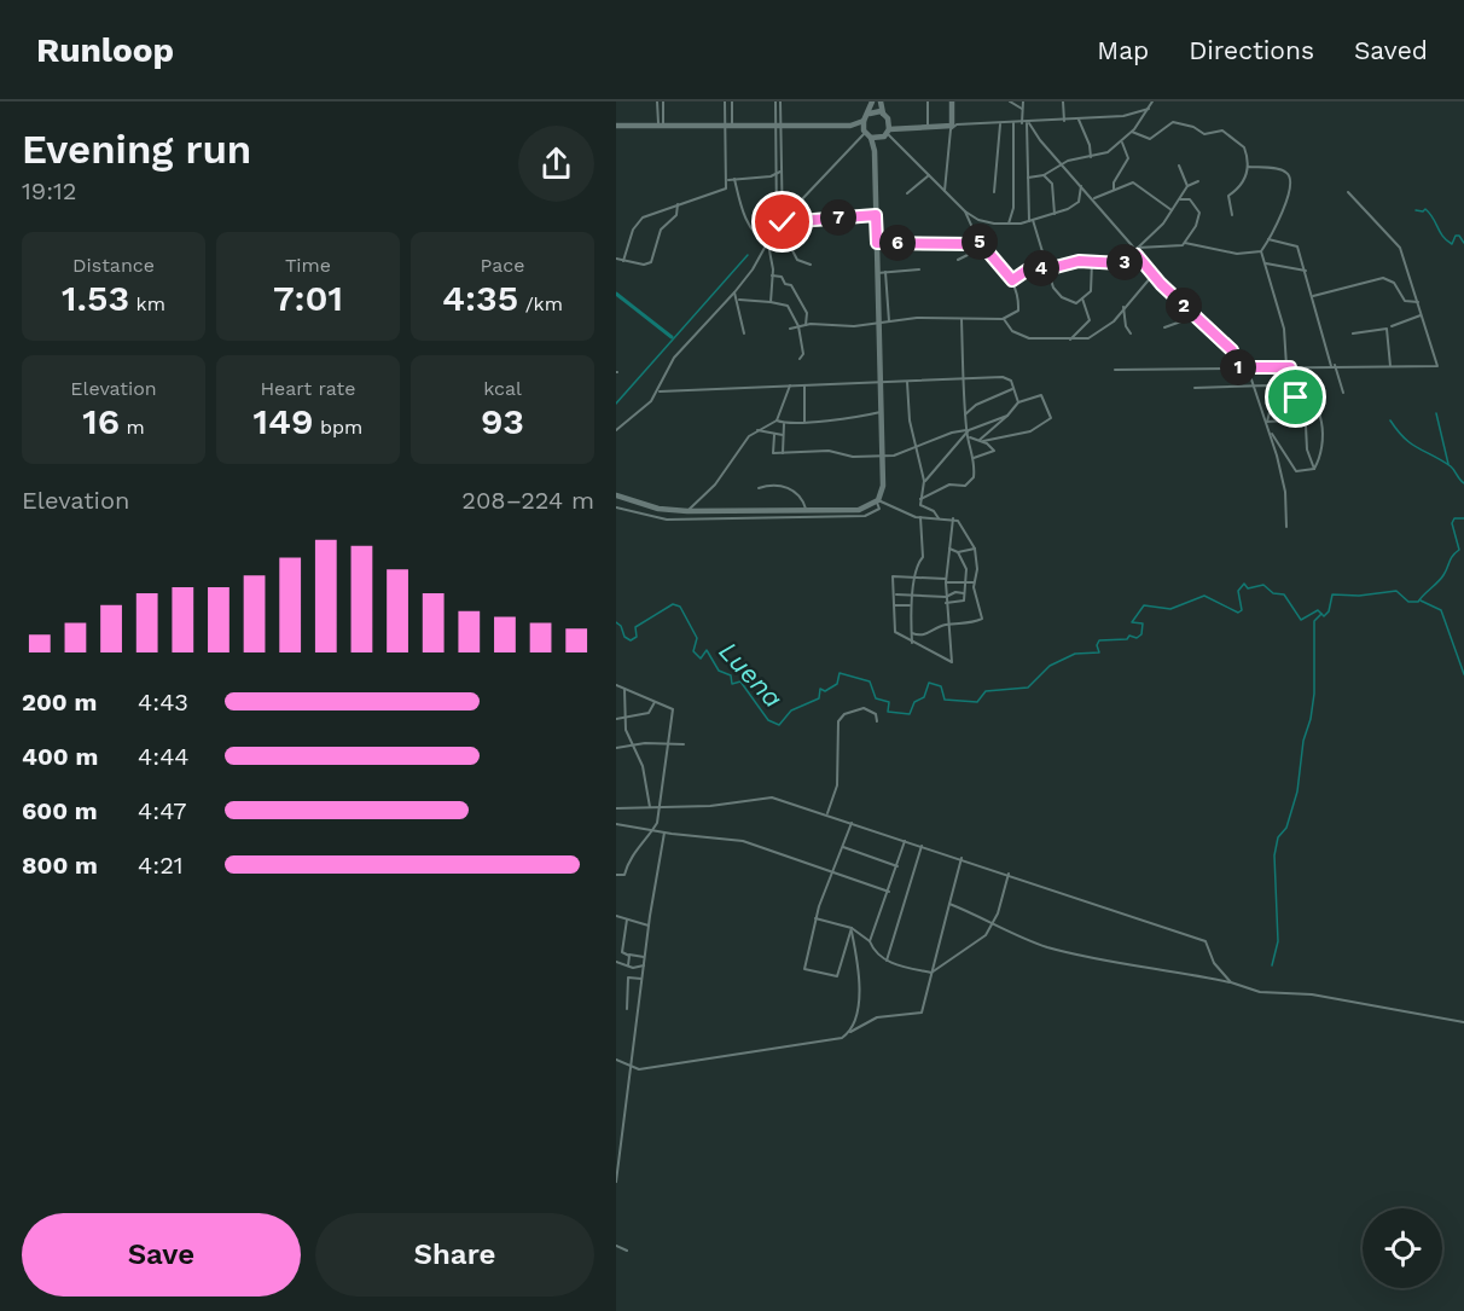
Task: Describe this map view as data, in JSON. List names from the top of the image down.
{
  "water": ["Luena"],
  "page": {
    "header": "Runloop",
    "nav": ["Map", "Directions", "Saved"],
    "heading": ["Evening run", "19:12"],
    "pins": [
      "7",
      "5",
      "6",
      "3",
      "4",
      "2",
      "1"
    ],
    "stats": [
      ["Distance", "1.53 km"],
      ["Time", "7:01"],
      ["Pace", "4:35 /km"],
      ["Elevation", "16 m"],
      ["Heart rate", "149 bpm"],
      ["kcal", "93"]
    ],
    "chart": ["Elevation", "208–224 m"],
    "list": [
      {
        "name": "200 m",
        "note": "4:43"
      },
      {
        "name": "400 m",
        "note": "4:44"
      },
      {
        "name": "600 m",
        "note": "4:47"
      },
      {
        "name": "800 m",
        "note": "4:21"
      }
    ],
    "buttons": ["Save", "Share"]
  }
}
